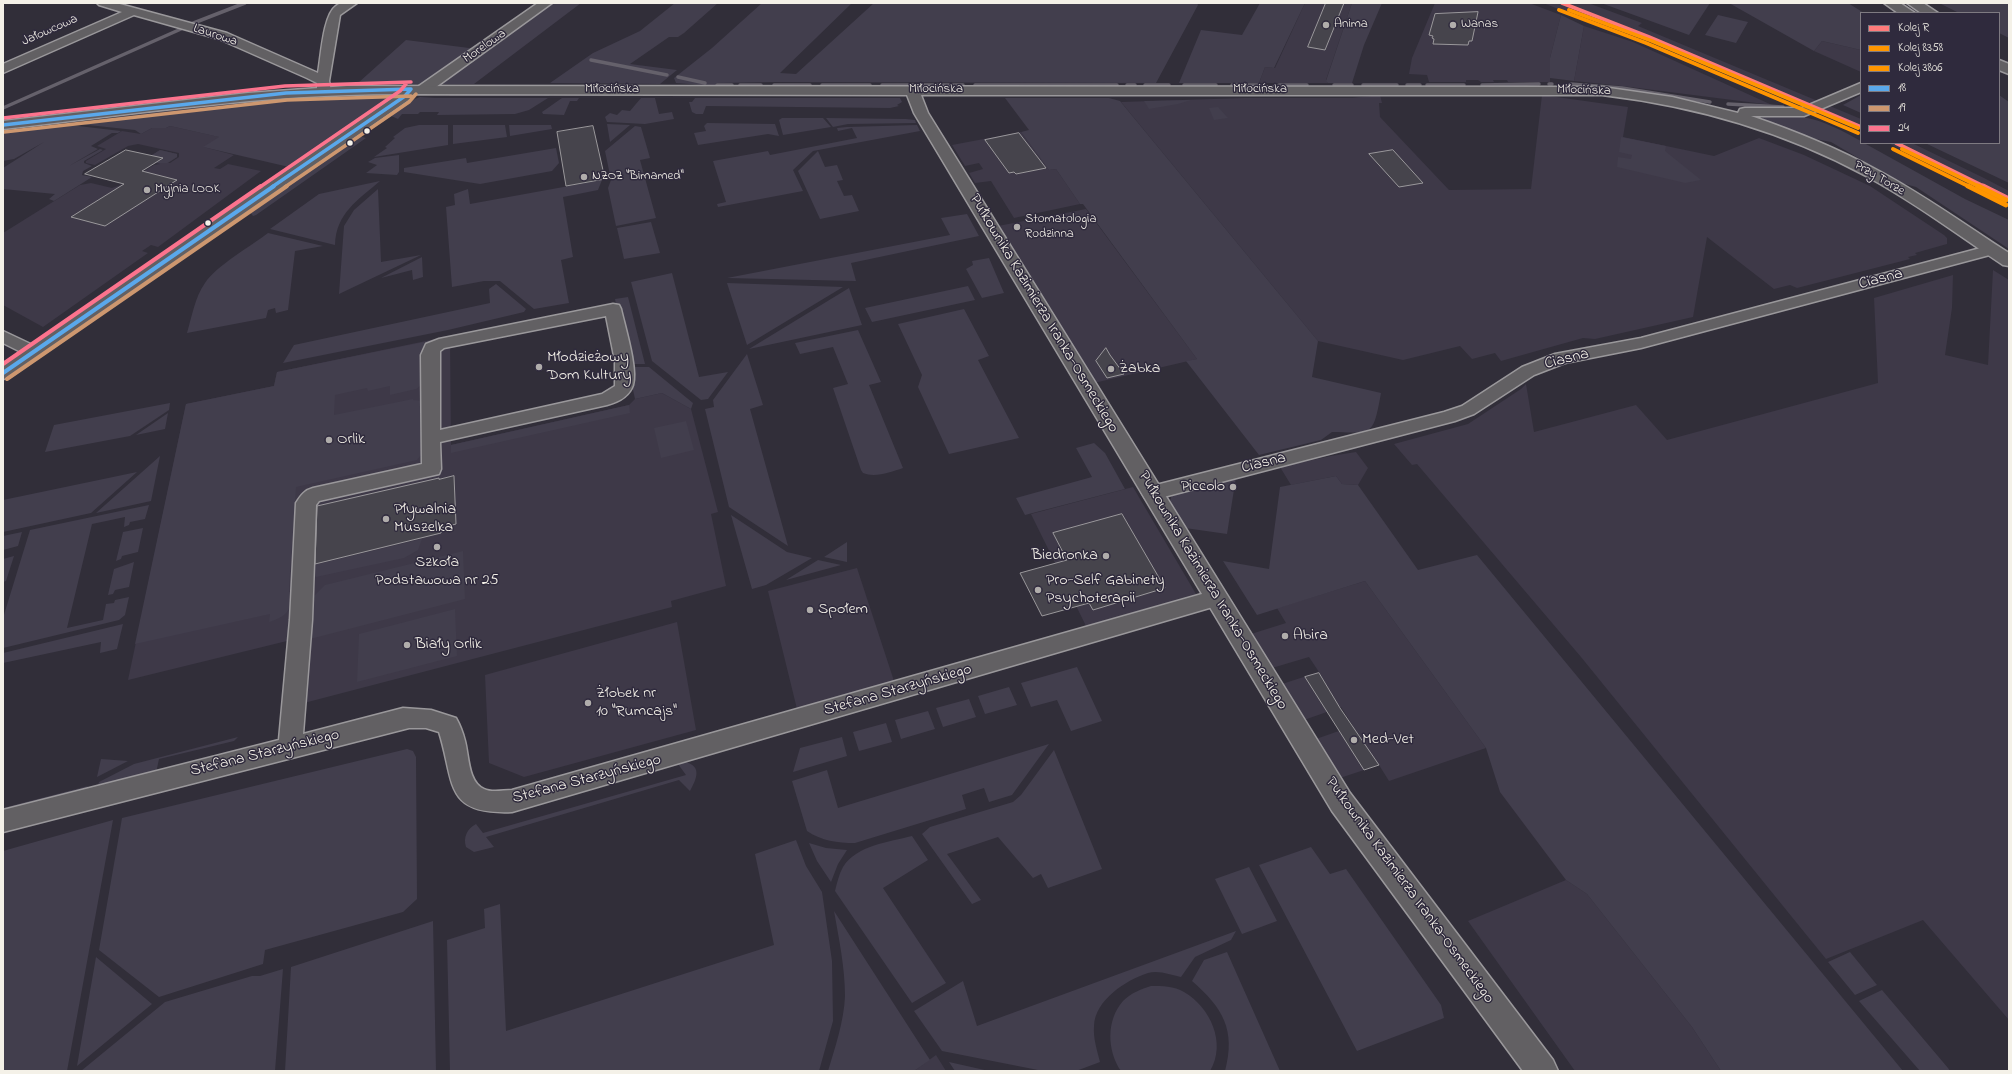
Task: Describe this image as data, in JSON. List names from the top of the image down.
{
  "streets": {
    "street": [
      "Jałowcowa",
      "Laurowa",
      "Morelowa",
      "Miłocińska",
      "Przy Torze",
      "Ciasna",
      "Pułkownika Kazimierza Iranka-Osmeckiego",
      "Stefana Starzyńskiego"
    ]
  },
  "crossings": [
    ["Jałowcowa", "Laurowa"],
    ["Laurowa", "Miłocińska"],
    ["Morelowa", "Miłocińska"],
    ["Miłocińska", "Przy Torze"],
    ["Miłocińska", "Pułkownika Kazimierza Iranka-Osmeckiego"],
    ["Przy Torze", "Ciasna"],
    ["Ciasna", "Pułkownika Kazimierza Iranka-Osmeckiego"],
    ["Pułkownika Kazimierza Iranka-Osmeckiego", "Stefana Starzyńskiego"]
  ],
  "places": [
    "Anima",
    "Wanas",
    "NZOZ \"Bimamed\"",
    "Myjnia LOOK",
    "Stomatologia Rodzinna",
    "Młodzieżowy Dom Kultury",
    "Żabka",
    "Orlik",
    "Piccolo",
    "Pływalnia Muszelka",
    "Szkoła Podstawowa nr 25",
    "Biedronka",
    "Pro-Self Gabinety Psychoterapii",
    "Społem",
    "Abira",
    "Biały Orlik",
    "Żłobek nr 10 \"Rumcajs\"",
    "Med-Vet"
  ],
  "lines": [
    "rail line R",
    "rail line 8358",
    "rail line 3806",
    "transit line 24",
    "transit line 18",
    "transit line 19"
  ],
  "legend": [
    "Kolej R",
    "Kolej 8358",
    "Kolej 3806",
    "18",
    "19",
    "24"
  ]
}
